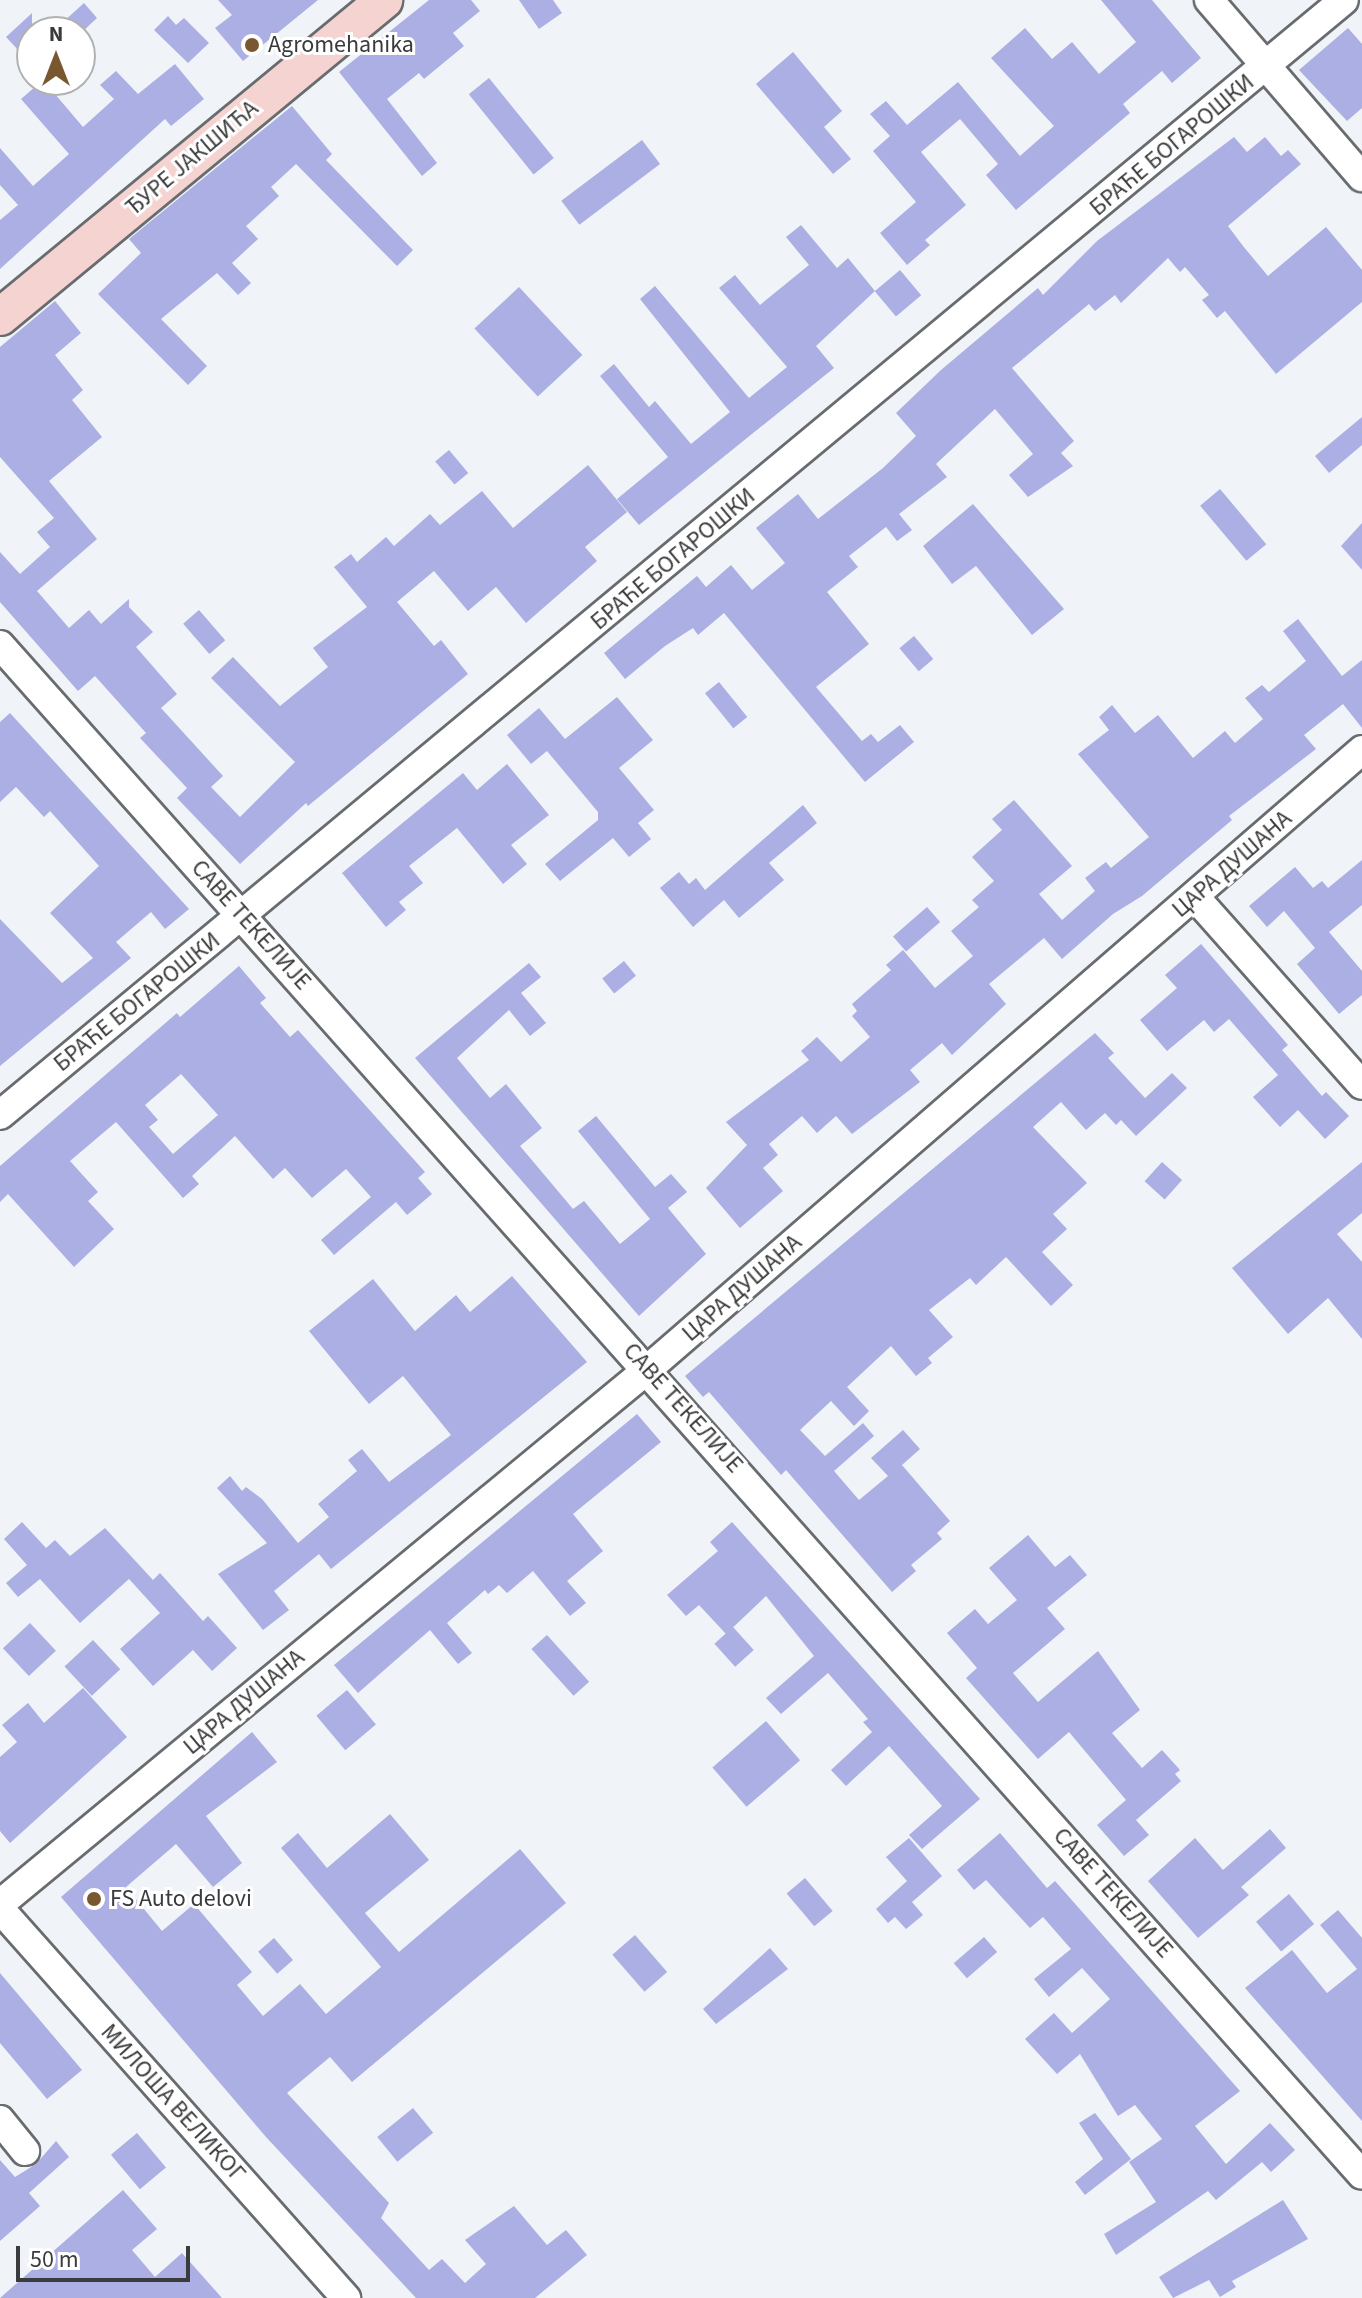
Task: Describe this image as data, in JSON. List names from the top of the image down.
{
  "streets": {
    "main road": ["ЂУРЕ ЈАКШИЋА"],
    "street": [
      "БРАЋЕ БОГАРОШКИ",
      "ЦАРА ДУШАНА",
      "САВЕ ТЕКЕЛИЈЕ",
      "МИЛОША ВЕЛИКОГ"
    ]
  },
  "crossings": [
    ["БРАЋЕ БОГАРОШКИ", "САВЕ ТЕКЕЛИЈЕ"],
    ["ЦАРА ДУШАНА", "САВЕ ТЕКЕЛИЈЕ"],
    ["ЦАРА ДУШАНА", "МИЛОША ВЕЛИКОГ"]
  ],
  "places": ["Agromehanika", "FS Auto delovi"],
  "scale_bar": "50 m",
  "north": "top"
}
